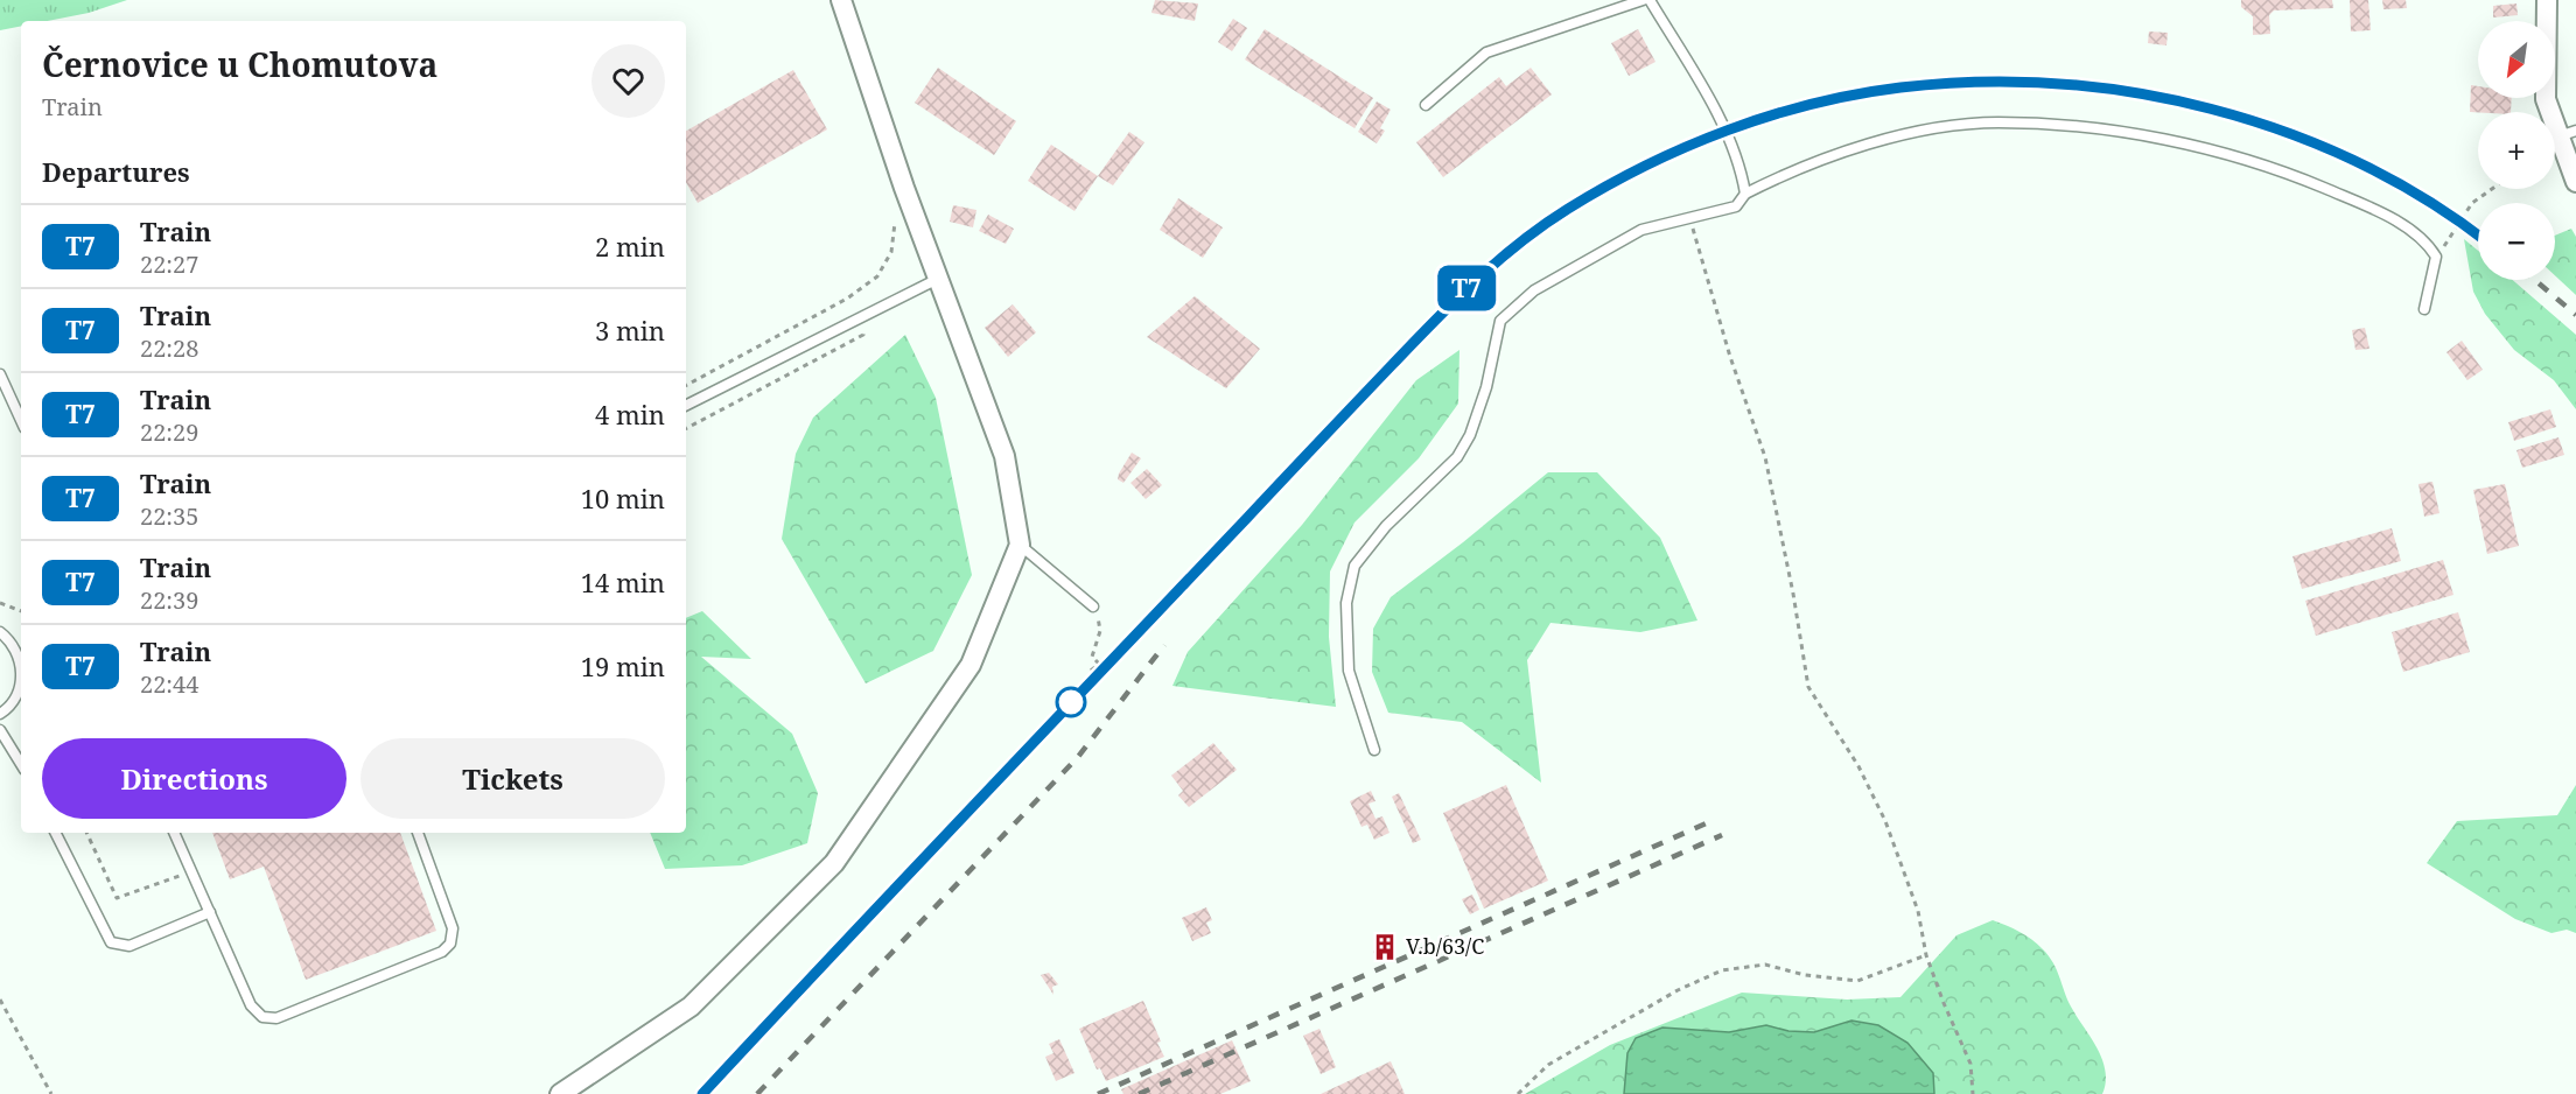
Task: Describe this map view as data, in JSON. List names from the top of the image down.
{
  "places": {
    "building": ["V.b/63/C"]
  },
  "north": "bottom left",
  "page": {
    "on_map": "T7",
    "map_buttons": ["+", "−"],
    "heading": [
      ["Černovice u Chomutova", "Train"],
      "Departures"
    ],
    "list": [
      {
        "mark": "T7",
        "name": "Train",
        "note": "22:27",
        "value": "2 min"
      },
      {
        "mark": "T7",
        "name": "Train",
        "note": "22:28",
        "value": "3 min"
      },
      {
        "mark": "T7",
        "name": "Train",
        "note": "22:29",
        "value": "4 min"
      },
      {
        "mark": "T7",
        "name": "Train",
        "note": "22:35",
        "value": "10 min"
      },
      {
        "mark": "T7",
        "name": "Train",
        "note": "22:39",
        "value": "14 min"
      },
      {
        "mark": "T7",
        "name": "Train",
        "note": "22:44",
        "value": "19 min"
      }
    ],
    "buttons": ["Directions", "Tickets"]
  }
}
